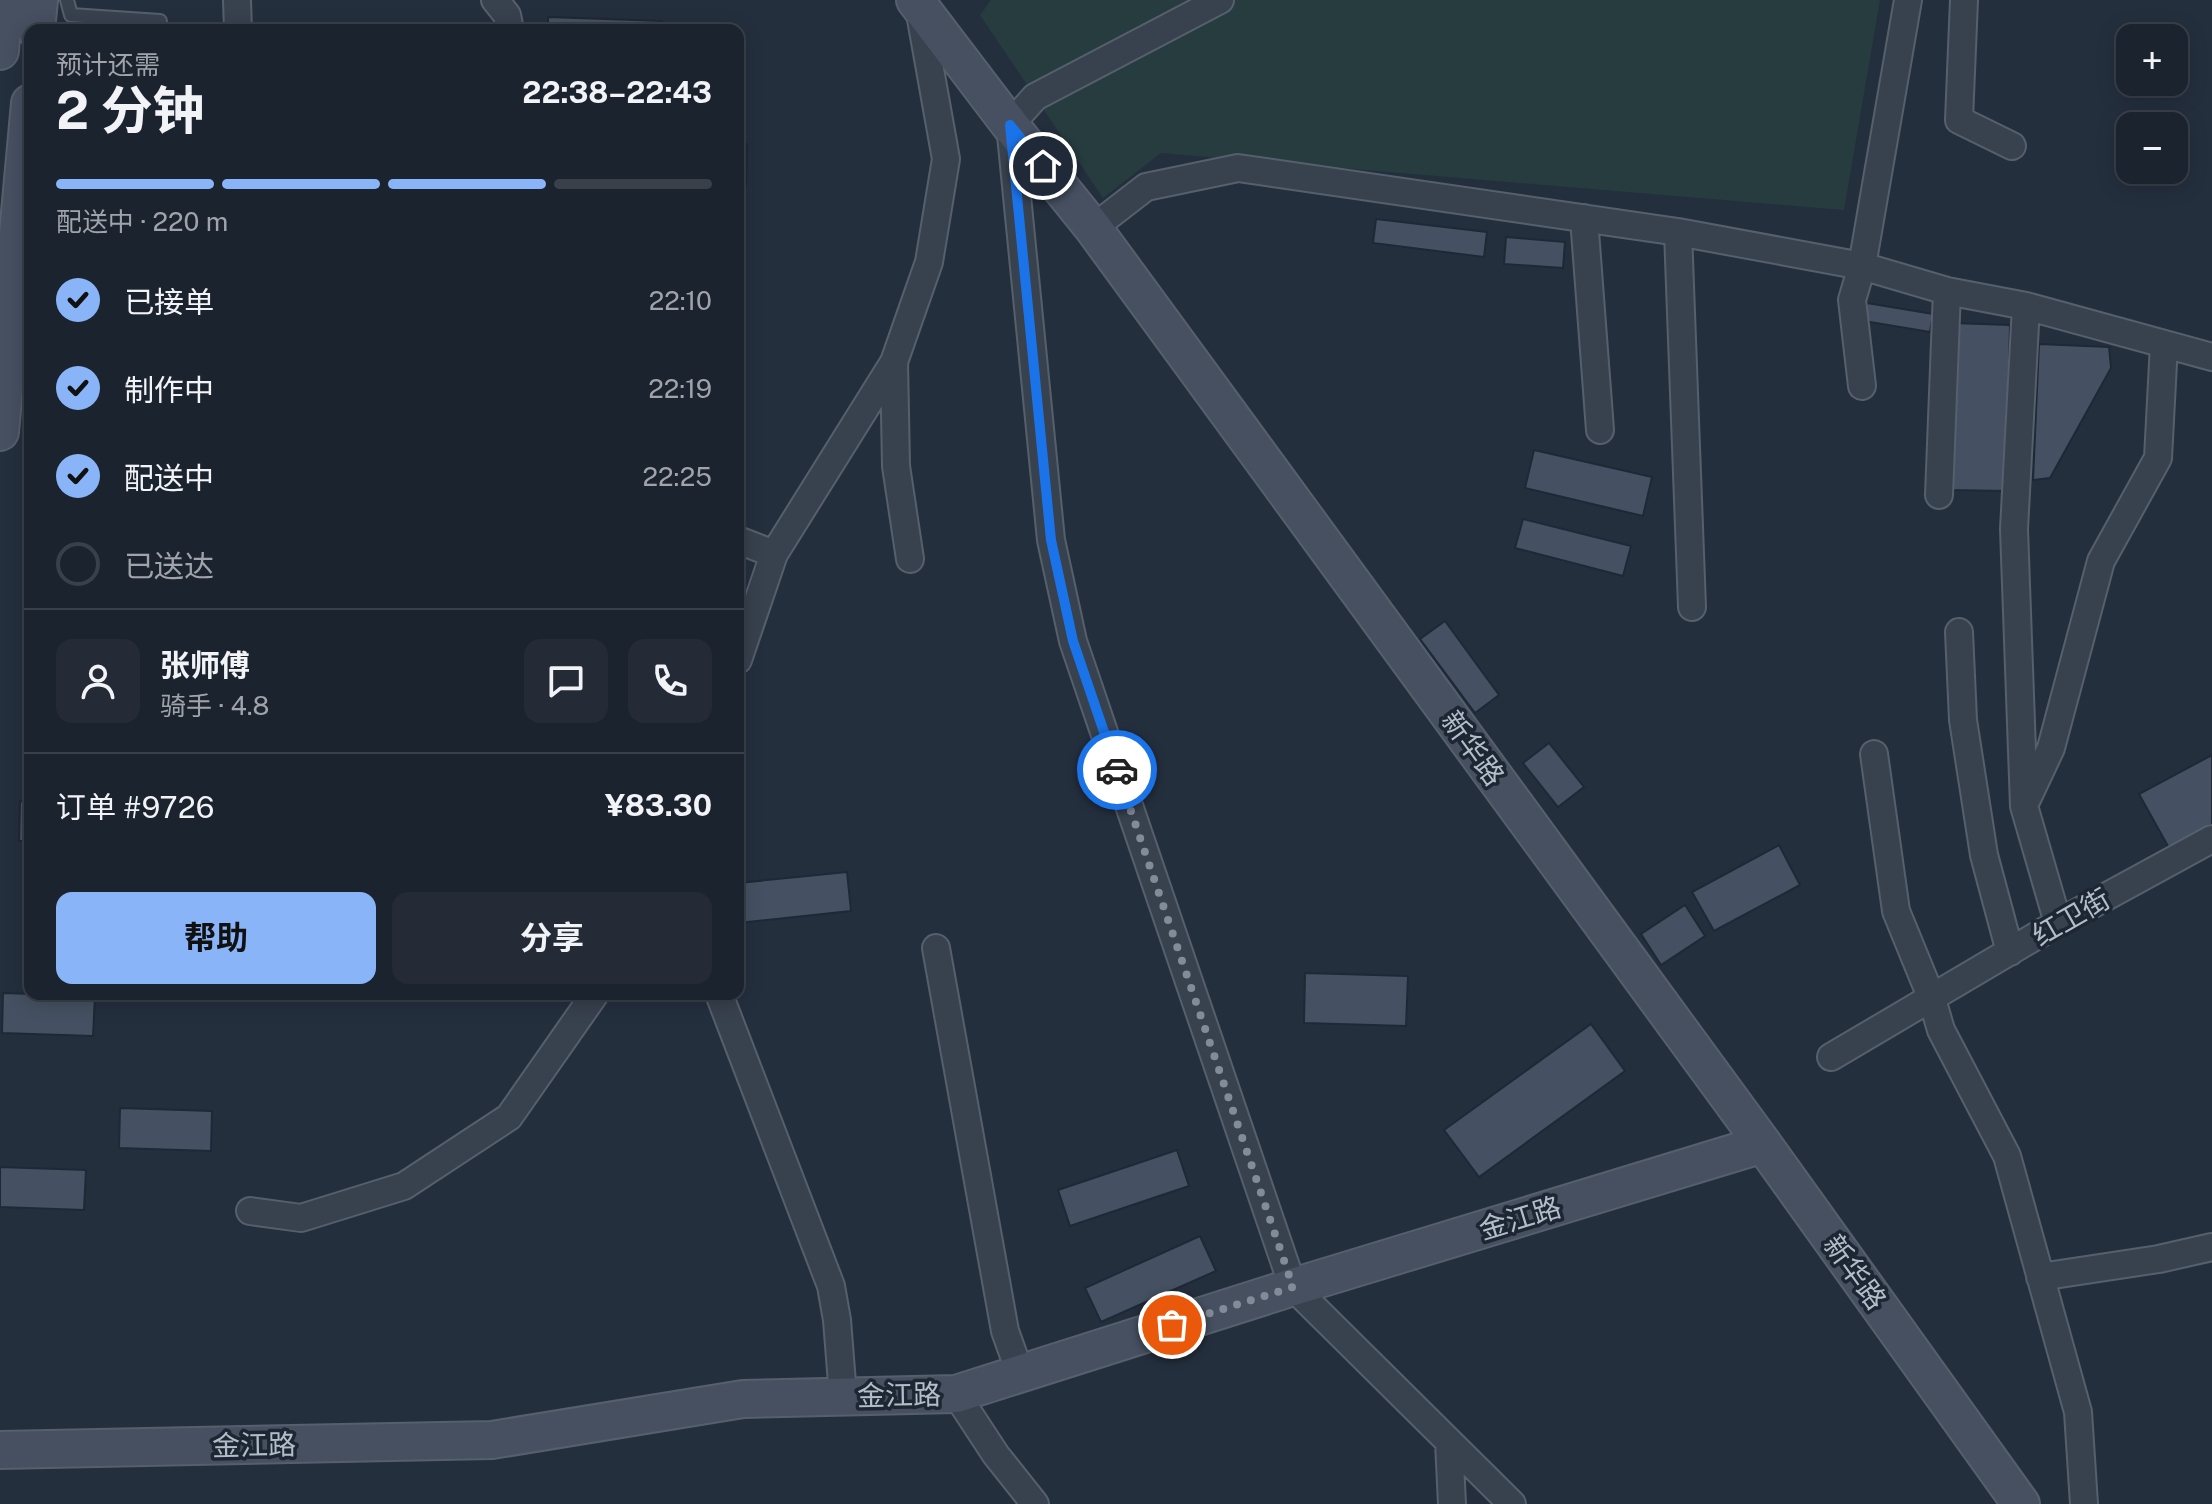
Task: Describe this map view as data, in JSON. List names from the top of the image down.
{
  "streets": {
    "street": ["新华路", "红卫街", "金江路"]
  },
  "crossings": [
    ["新华路", "金江路"]
  ],
  "page": {
    "map_buttons": ["+", "−"],
    "heading": ["2 分钟", "预计还需", "22:38–22:43"],
    "panel": [
      "张师傅",
      "骑手 · 4.8",
      "订单 #9726",
      "¥83.30"
    ],
    "bar": "配送中 · 220 m",
    "list": [
      ["已接单", "22:10"],
      ["制作中", "22:19"],
      ["配送中", "22:25"],
      "已送达"
    ],
    "buttons": ["帮助", "分享"]
  }
}
